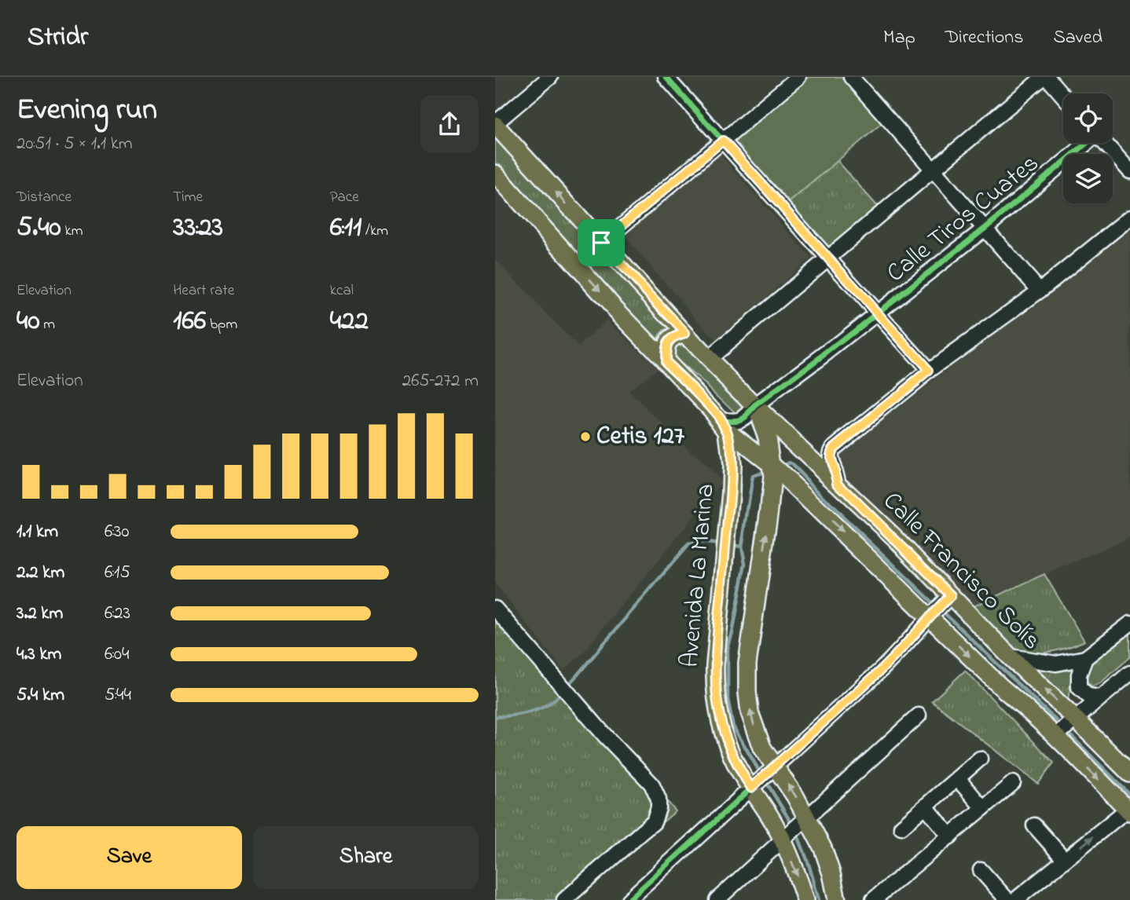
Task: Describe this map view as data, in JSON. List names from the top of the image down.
{
  "streets": {
    "main road": ["Calle Francisco Solís", "Avenida La Marina"],
    "street": ["Calle Tiros Cuates"]
  },
  "crossings": [
    ["Calle Tiros Cuates", "Calle Francisco Solís"],
    ["Calle Tiros Cuates", "Avenida La Marina"]
  ],
  "places": ["Cetis 127"],
  "page": {
    "header": "Stridr",
    "nav": ["Map", "Directions", "Saved"],
    "heading": ["Evening run", "20:51 · 5 × 1.1 km"],
    "stats": [
      ["Distance", "5.40 km"],
      ["Time", "33:23"],
      ["Pace", "6:11 /km"],
      ["Elevation", "40 m"],
      ["Heart rate", "166 bpm"],
      ["kcal", "422"]
    ],
    "chart": ["Elevation", "265–272 m"],
    "list": [
      {
        "name": "1.1 km",
        "note": "6:30"
      },
      {
        "name": "2.2 km",
        "note": "6:15"
      },
      {
        "name": "3.2 km",
        "note": "6:23"
      },
      {
        "name": "4.3 km",
        "note": "6:04"
      },
      {
        "name": "5.4 km",
        "note": "5:44"
      }
    ],
    "buttons": ["Save", "Share"]
  }
}
